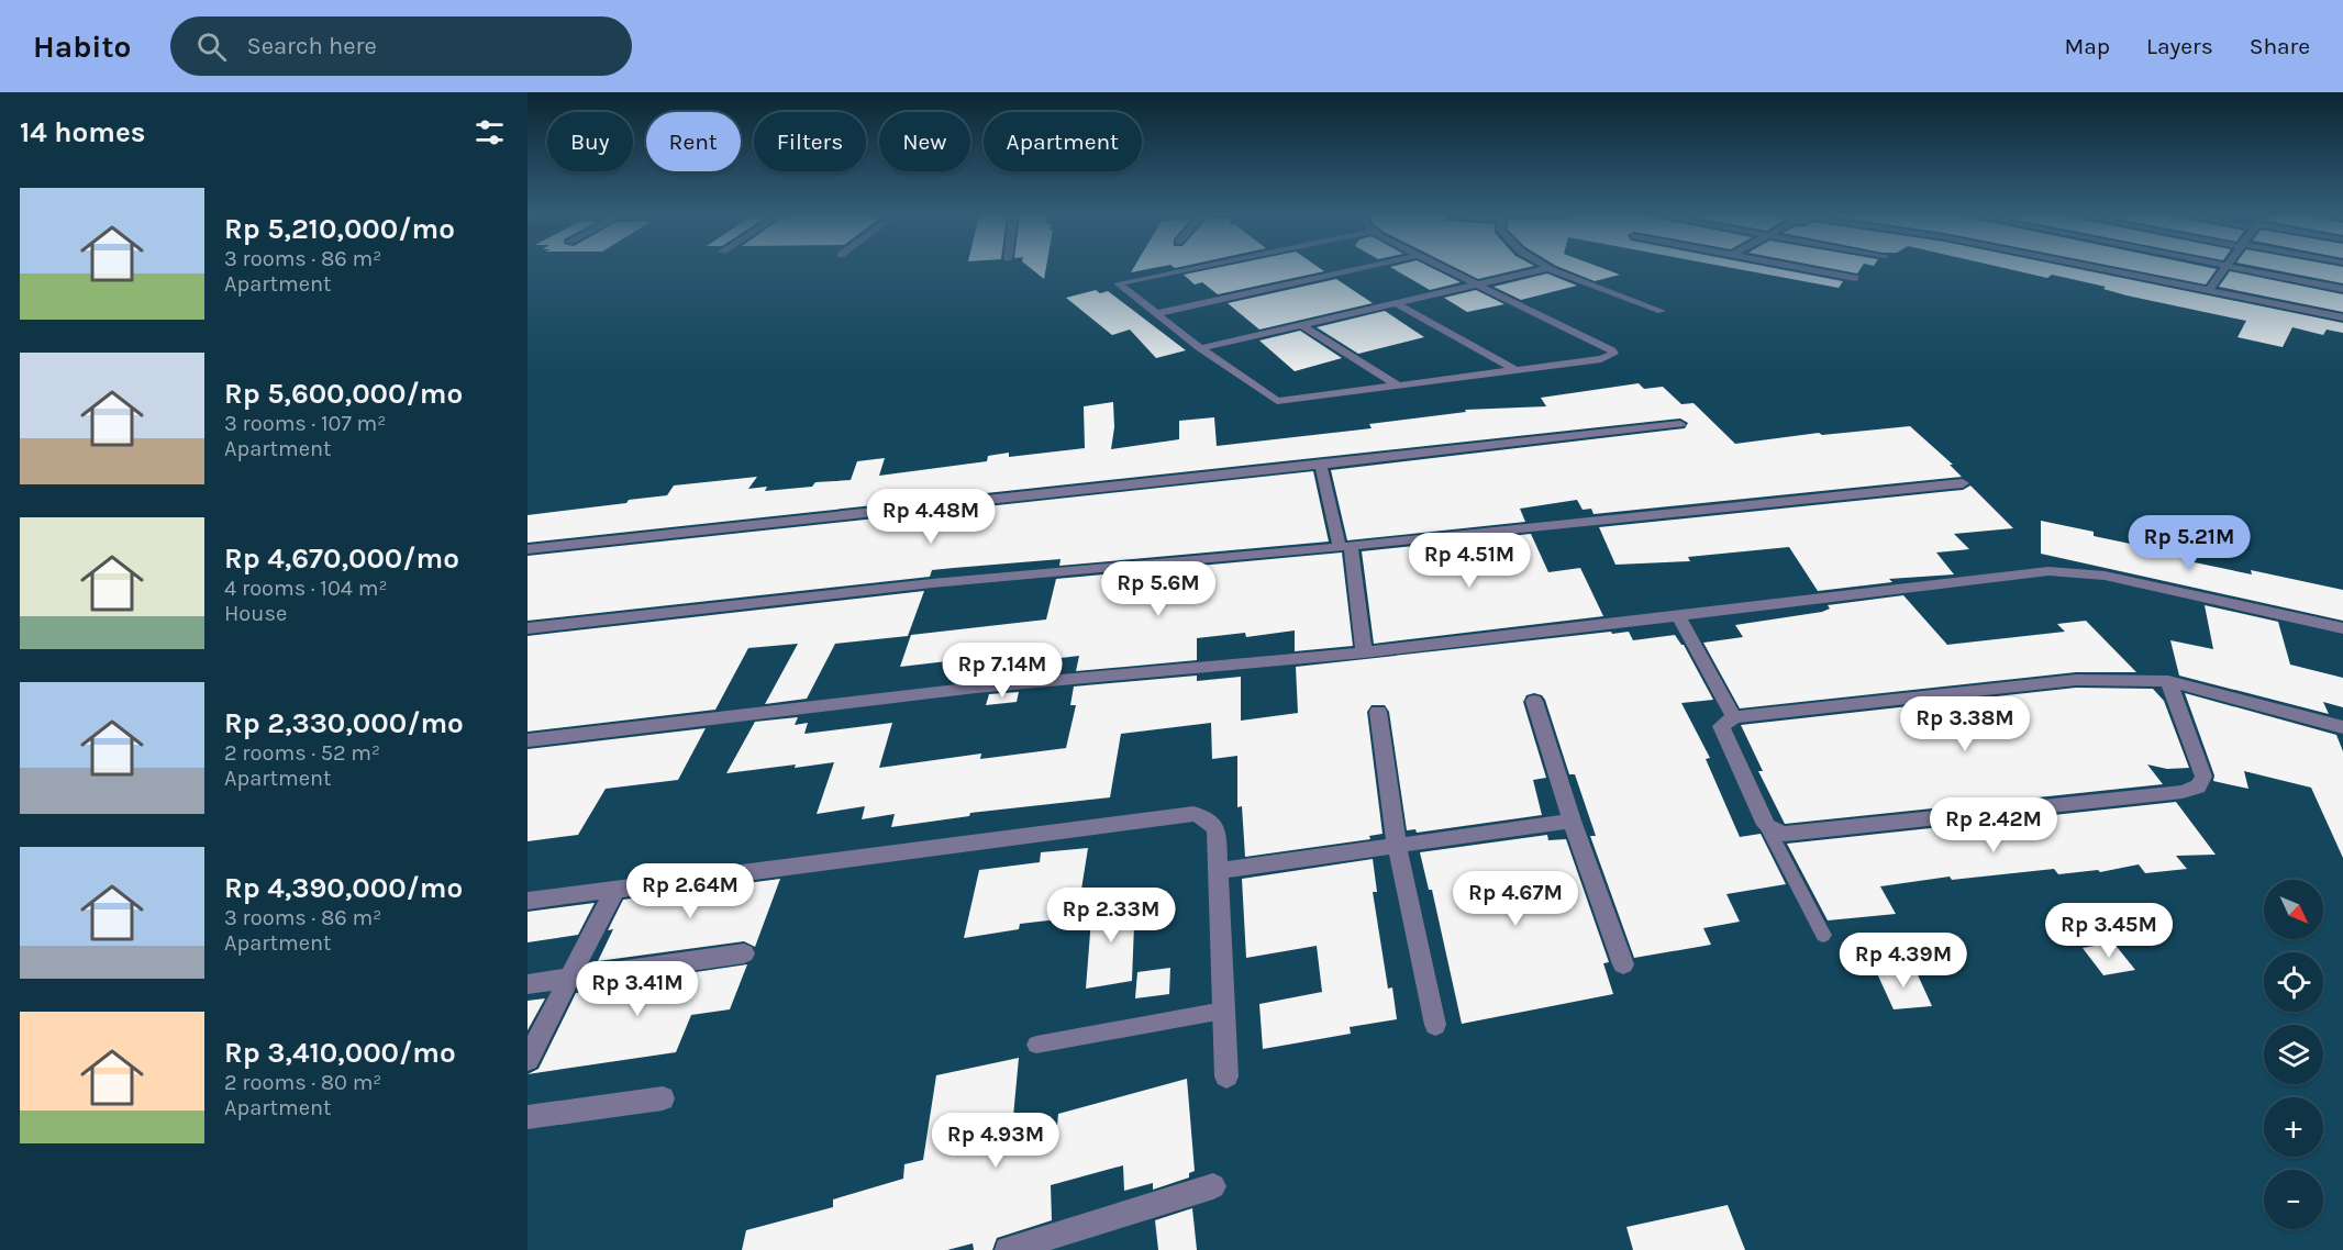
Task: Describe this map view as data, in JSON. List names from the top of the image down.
{
  "north": "bottom right",
  "page": {
    "header": "Habito",
    "search": "Search here",
    "nav": ["Map", "Layers", "Share"],
    "heading": "14 homes",
    "chip": [
      "Buy",
      "Rent",
      "Filters",
      "New",
      "Apartment"
    ],
    "list": [
      {
        "name": "Rp 5,210,000/mo",
        "note": "3 rooms · 86 m² · Apartment"
      },
      {
        "name": "Rp 5,600,000/mo",
        "note": "3 rooms · 107 m² · Apartment"
      },
      {
        "name": "Rp 4,670,000/mo",
        "note": "4 rooms · 104 m² · House"
      },
      {
        "name": "Rp 2,330,000/mo",
        "note": "2 rooms · 52 m² · Apartment"
      },
      {
        "name": "Rp 4,390,000/mo",
        "note": "3 rooms · 86 m² · Apartment"
      },
      {
        "name": "Rp 3,410,000/mo",
        "note": "2 rooms · 80 m² · Apartment"
      }
    ],
    "price": [
      "Rp 4.48M",
      "Rp 5.21M",
      "Rp 4.51M",
      "Rp 5.6M",
      "Rp 7.14M",
      "Rp 3.38M",
      "Rp 2.42M",
      "Rp 2.64M",
      "Rp 4.67M",
      "Rp 2.33M",
      "Rp 3.45M",
      "Rp 4.39M",
      "Rp 3.41M",
      "Rp 4.93M"
    ],
    "map_buttons": ["+", "−"]
  }
}
